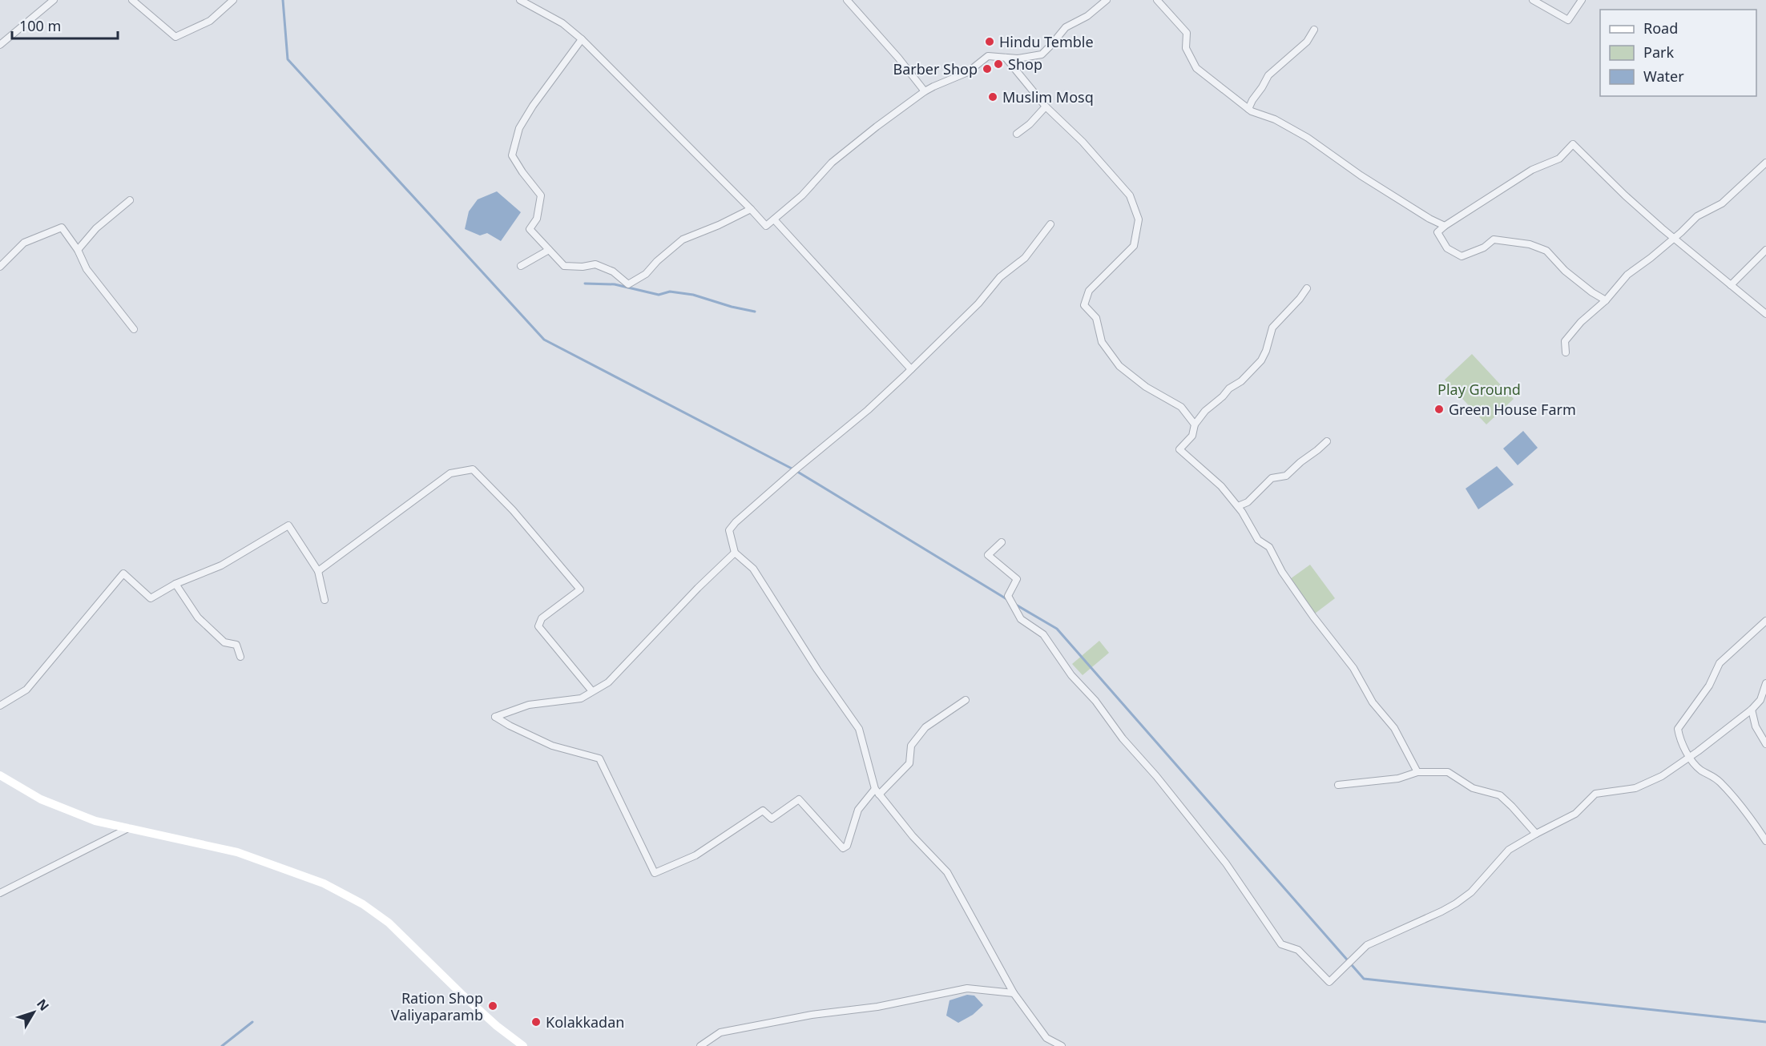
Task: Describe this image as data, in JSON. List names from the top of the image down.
{
  "parks": ["Play Ground"],
  "places": [
    "Hindu Temble",
    "Shop",
    "Barber Shop",
    "Muslim Mosq",
    "Green House Farm",
    "Ration Shop Valiyaparamb",
    "Kolakkadan"
  ],
  "legend": ["Road", "Park", "Water"],
  "scale_bar": "100 m",
  "north": "top right"
}
